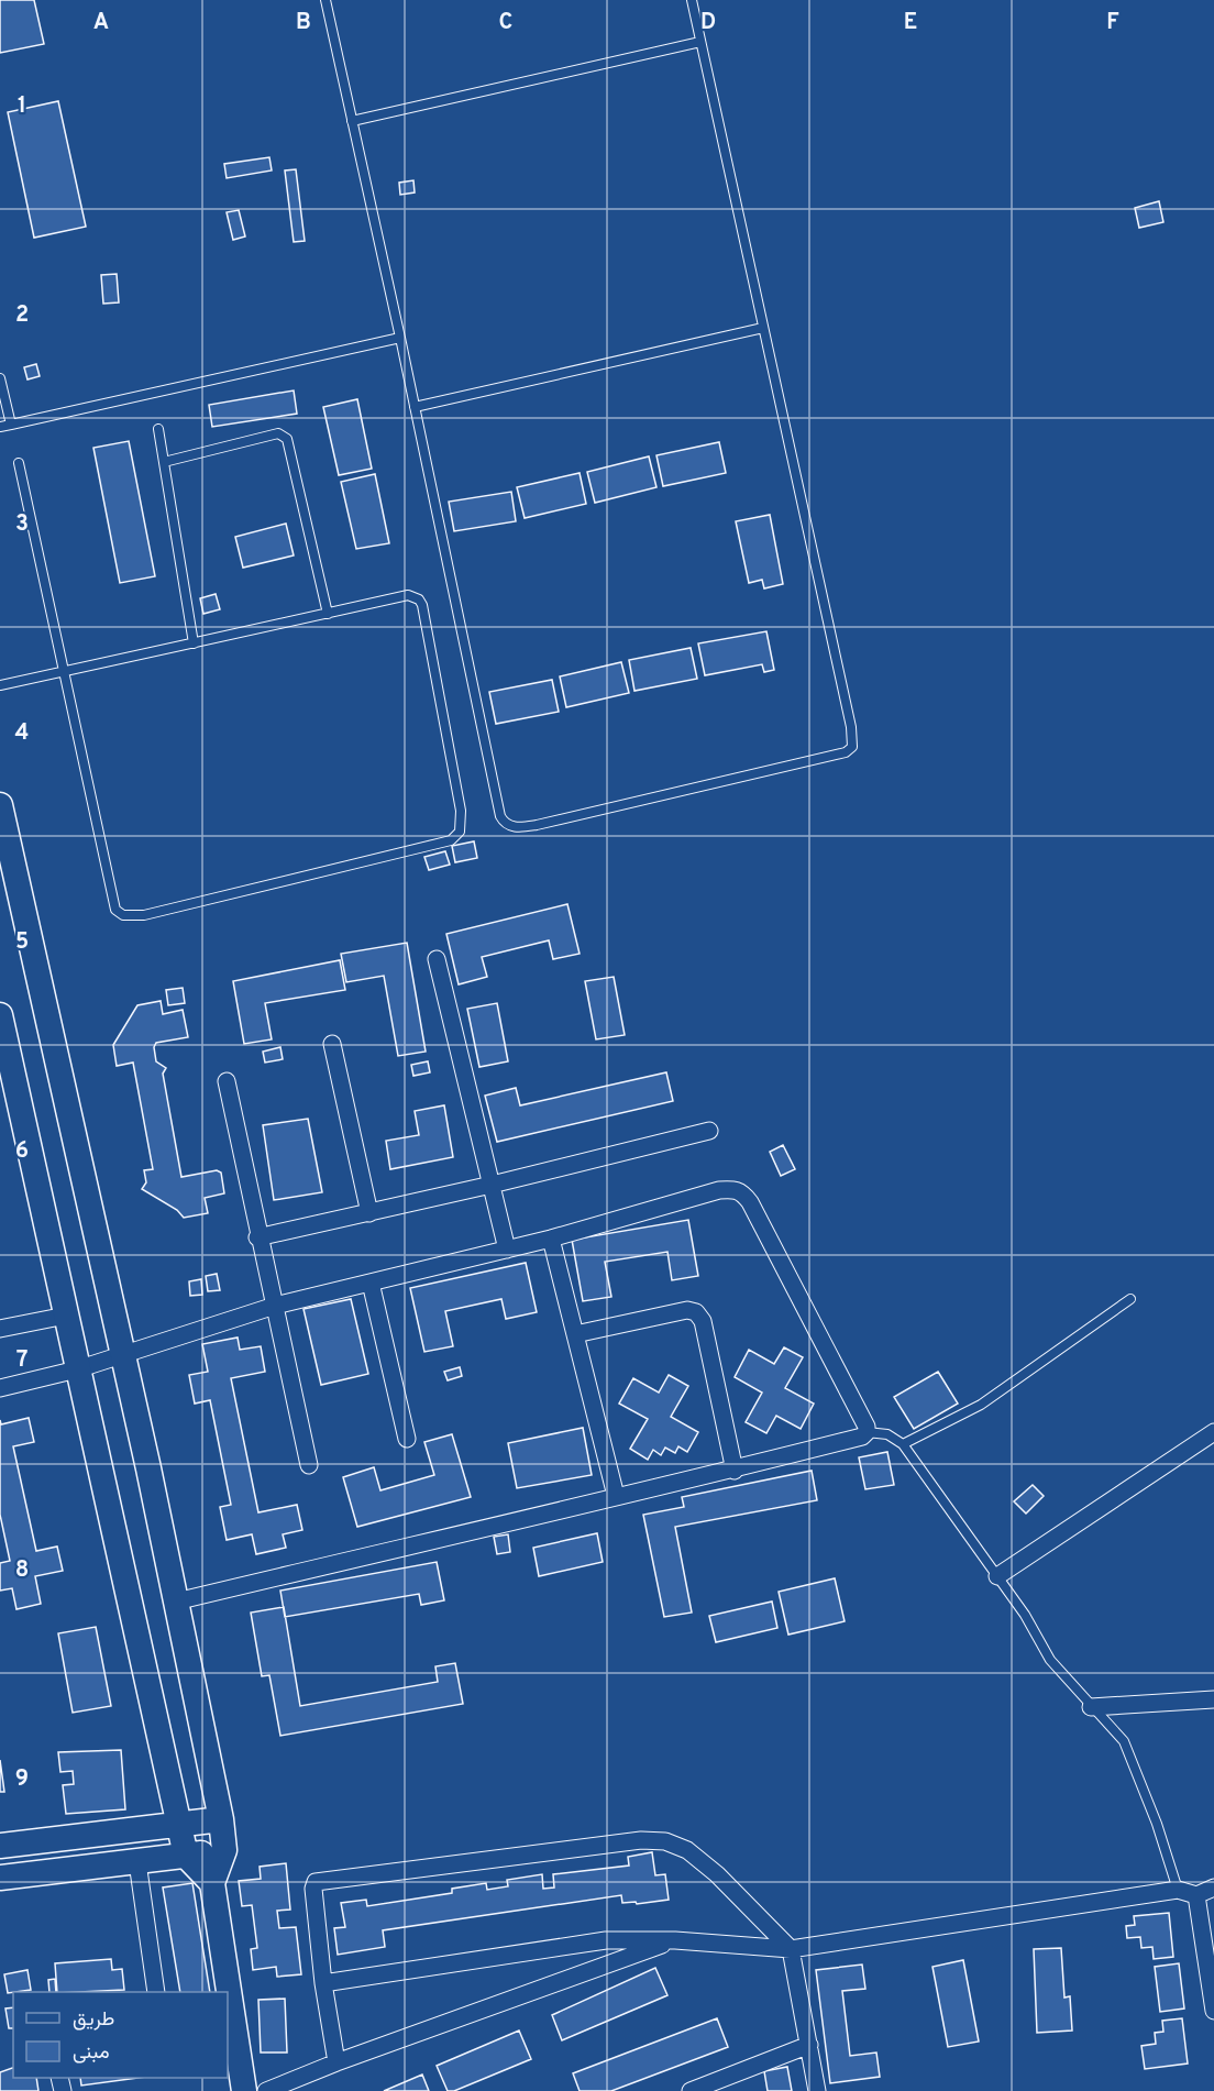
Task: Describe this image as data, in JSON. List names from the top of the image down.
{
  "legend": ["طريق", "مبنى"],
  "grid": {
    "columns": [
      "A",
      "B",
      "C",
      "D",
      "E",
      "F"
    ],
    "rows": [
      "1",
      "2",
      "3",
      "4",
      "5",
      "6",
      "7",
      "8",
      "9"
    ]
  }
}
